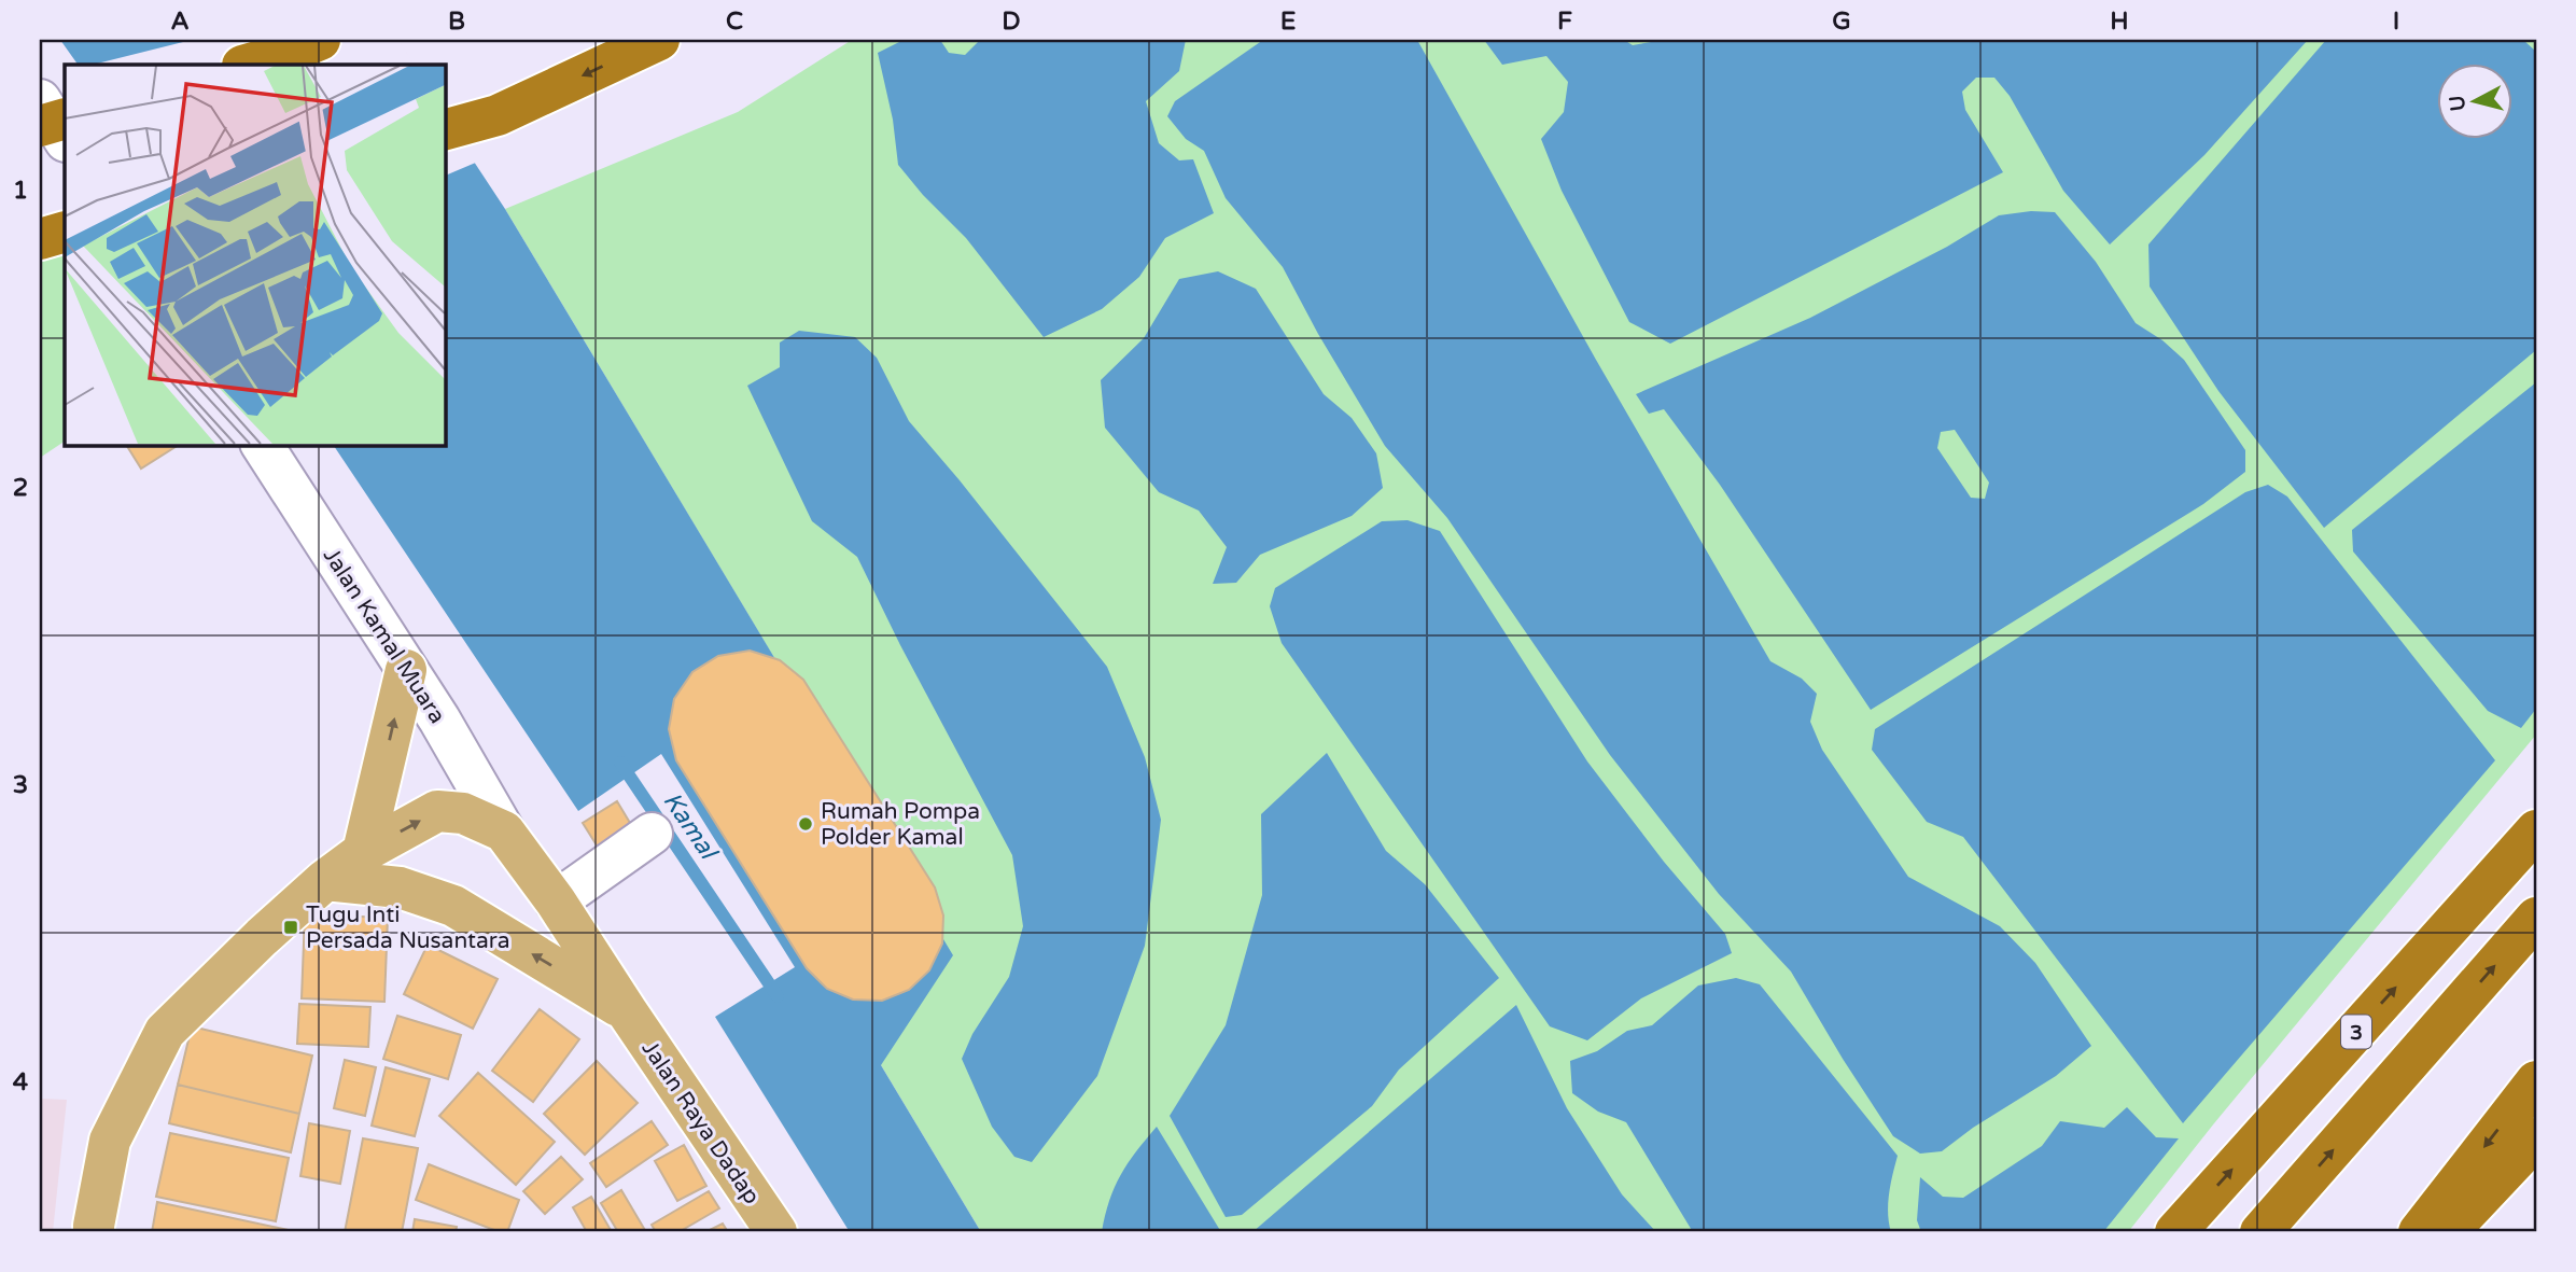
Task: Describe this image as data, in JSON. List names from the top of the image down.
{
  "streets": {
    "highway": ["3"],
    "main road": ["Jalan Raya Dadap"],
    "street": ["Jalan Kamal Muara"]
  },
  "crossings": [
    ["Jalan Kamal Muara", "Jalan Raya Dadap"]
  ],
  "water": ["Kamal"],
  "places": {
    "other": ["Rumah Pompa Polder Kamal"],
    "transit": ["Tugu Inti Persada Nusantara"]
  },
  "north": "left",
  "grid": {
    "columns": [
      "A",
      "B",
      "C",
      "D",
      "E",
      "F",
      "G",
      "H",
      "I"
    ],
    "rows": [
      "1",
      "2",
      "3",
      "4"
    ]
  }
}
